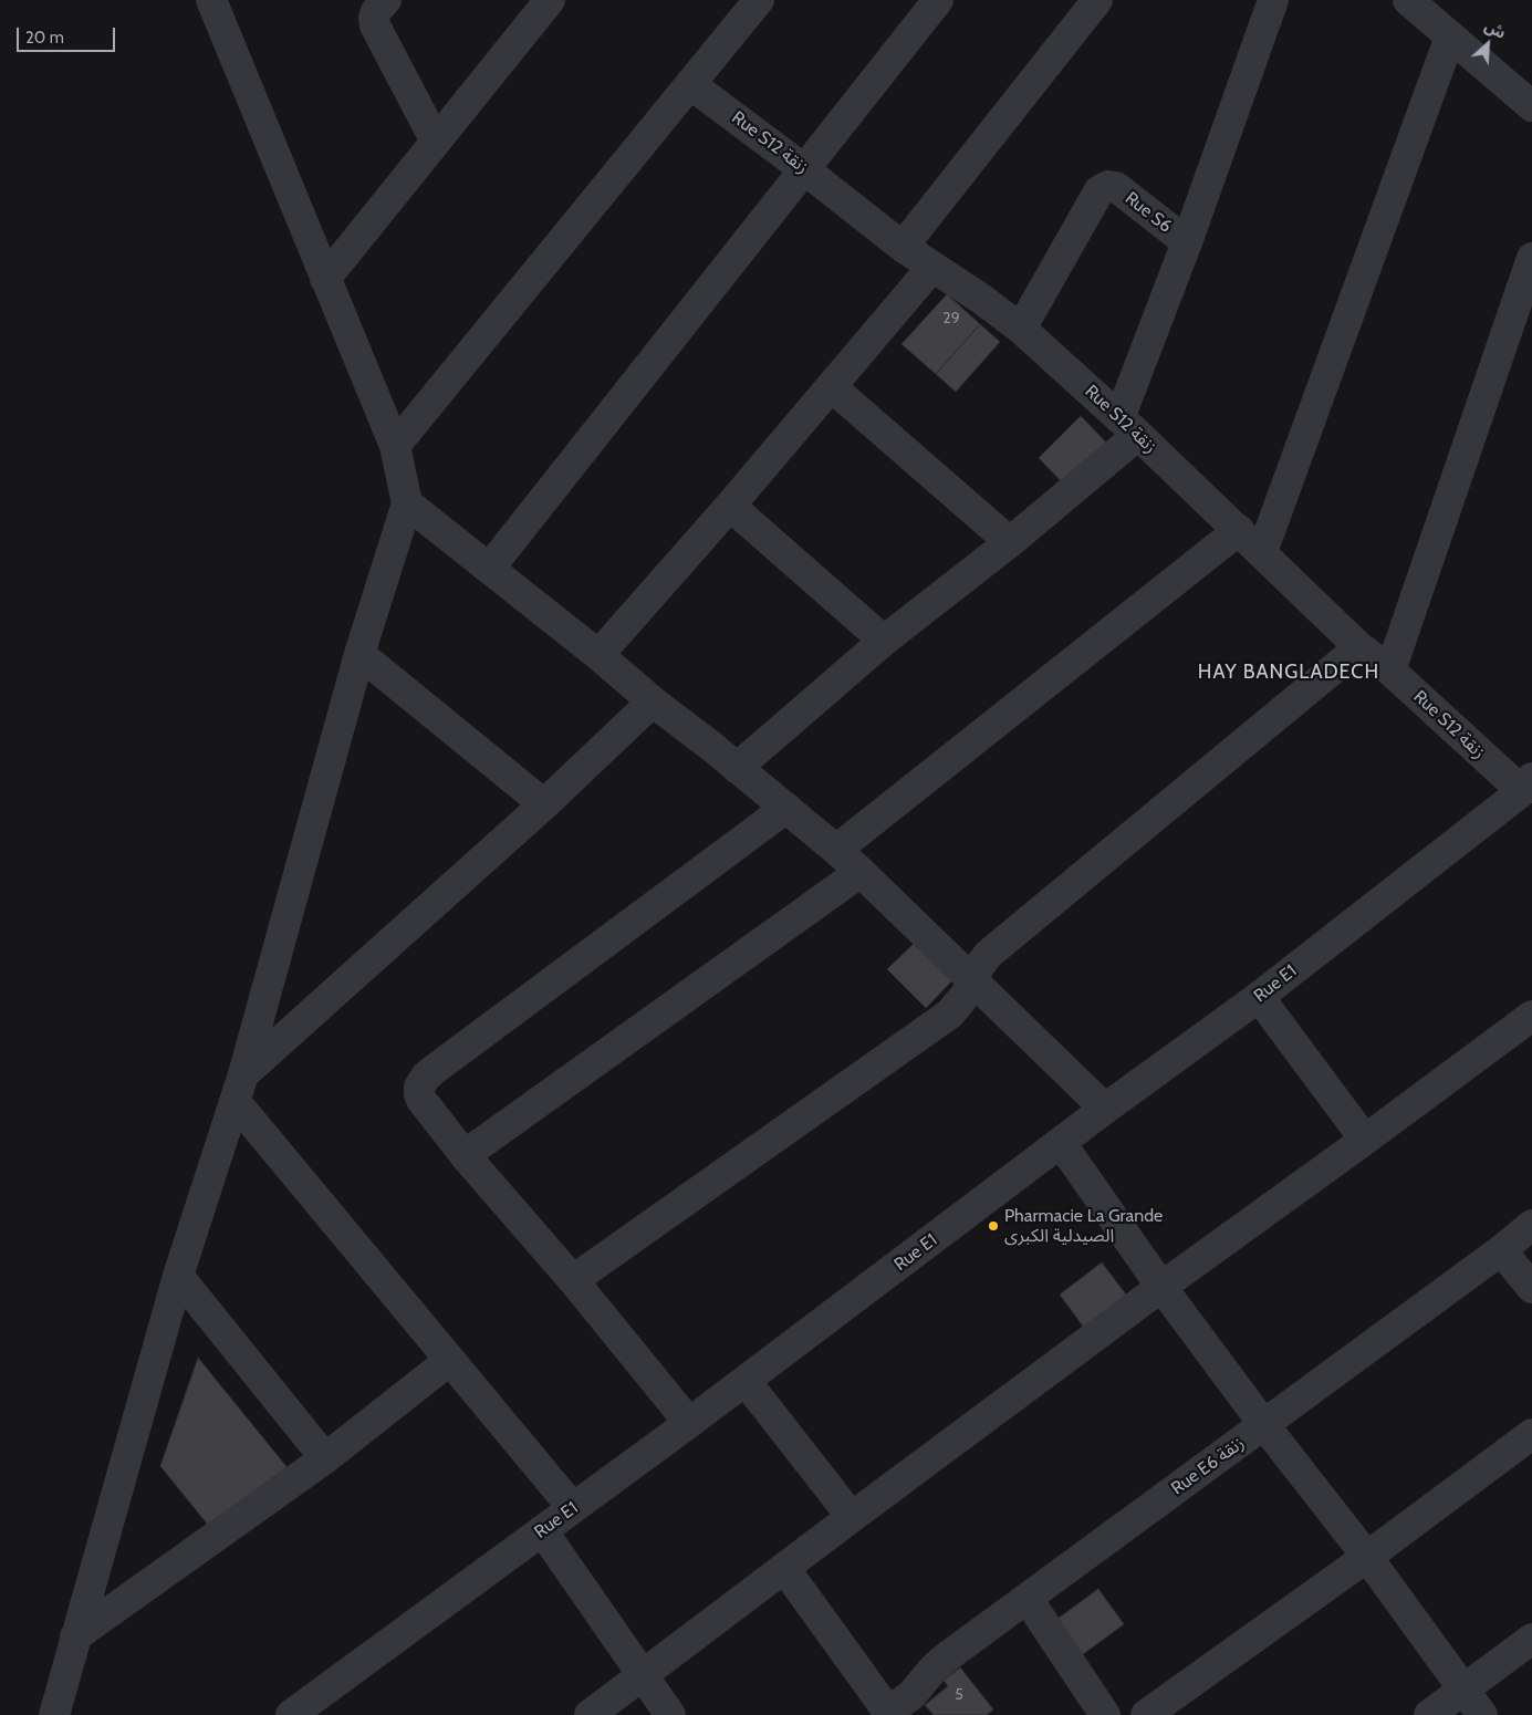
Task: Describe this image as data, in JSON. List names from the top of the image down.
{
  "streets": {
    "street": [
      "Rue S12 زنقة",
      "Rue S6",
      "Rue E1",
      "Rue E6 زنقة"
    ]
  },
  "crossings": [
    ["Rue S12 زنقة", "Rue S6"],
    ["Rue S12 زنقة", "Rue E1"]
  ],
  "districts": ["HAY BANGLADECH"],
  "places": ["Pharmacie La Grande الصيدلية الكبرى"],
  "house_numbers": ["29", "5"],
  "scale_bar": "20 m",
  "north": "top right"
}
